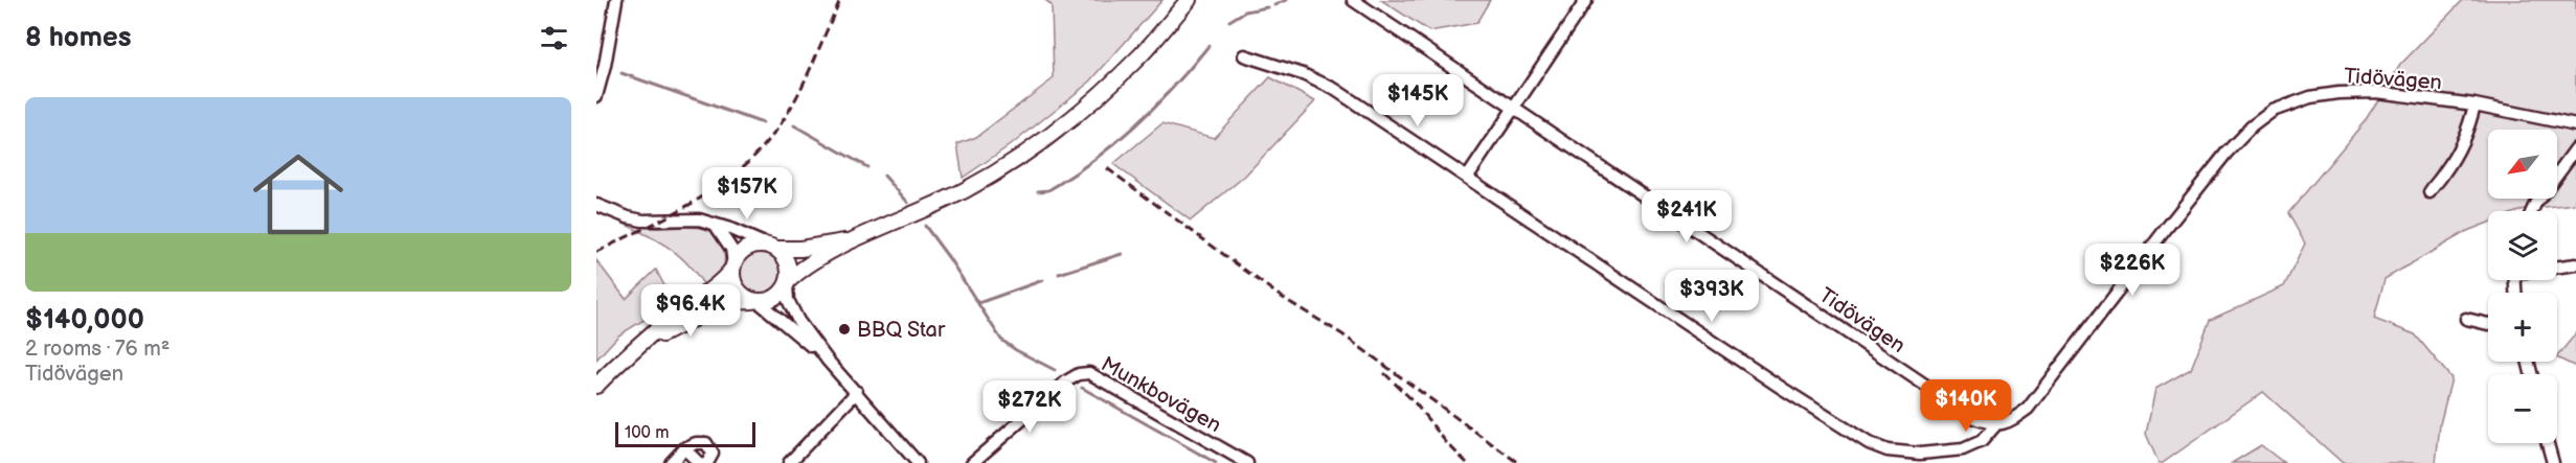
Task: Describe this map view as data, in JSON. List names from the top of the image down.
{
  "streets": {
    "street": ["Tidövägen", "Munkbovägen"]
  },
  "places": ["BBQ Star"],
  "scale_bar": "100 m",
  "north": "bottom left",
  "page": {
    "heading": "8 homes",
    "price": [
      "$145K",
      "$157K",
      "$241K",
      "$226K",
      "$393K",
      "$96.4K",
      "$140K",
      "$272K"
    ],
    "list": [
      {
        "name": "$140,000",
        "note": "2 rooms · 76 m² · Tidövägen"
      }
    ],
    "map_buttons": ["+", "−"],
    "scale": "100 m"
  }
}
